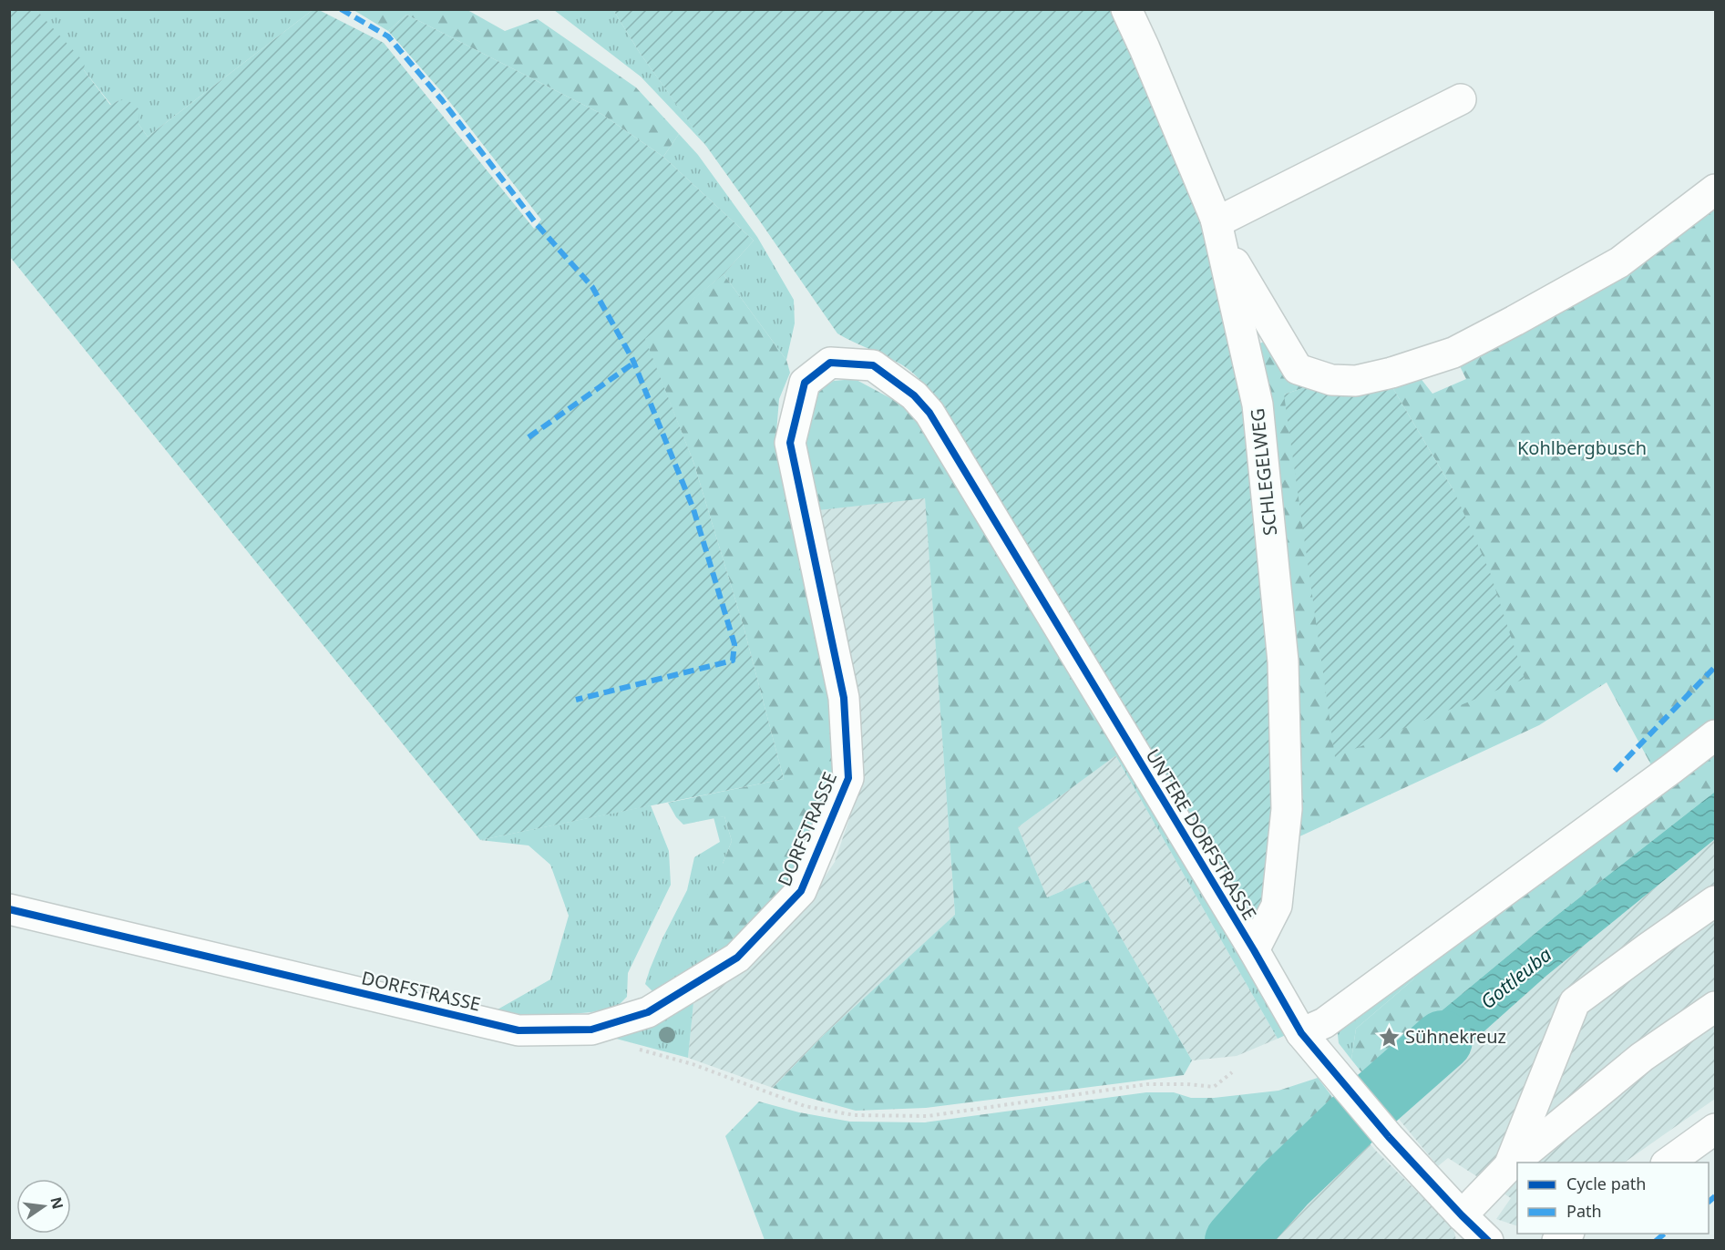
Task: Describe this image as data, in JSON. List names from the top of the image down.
{
  "streets": {
    "street": ["SCHLEGELWEG", "DORFSTRASSE", "UNTERE DORFSTRASSE"]
  },
  "crossings": [
    ["SCHLEGELWEG", "UNTERE DORFSTRASSE"],
    ["DORFSTRASSE", "UNTERE DORFSTRASSE"]
  ],
  "water": ["Gottleuba"],
  "parks": ["Kohlbergbusch"],
  "places": {
    "place": ["Sühnekreuz"]
  },
  "legend": ["Cycle path", "Path"],
  "north": "right"
}
